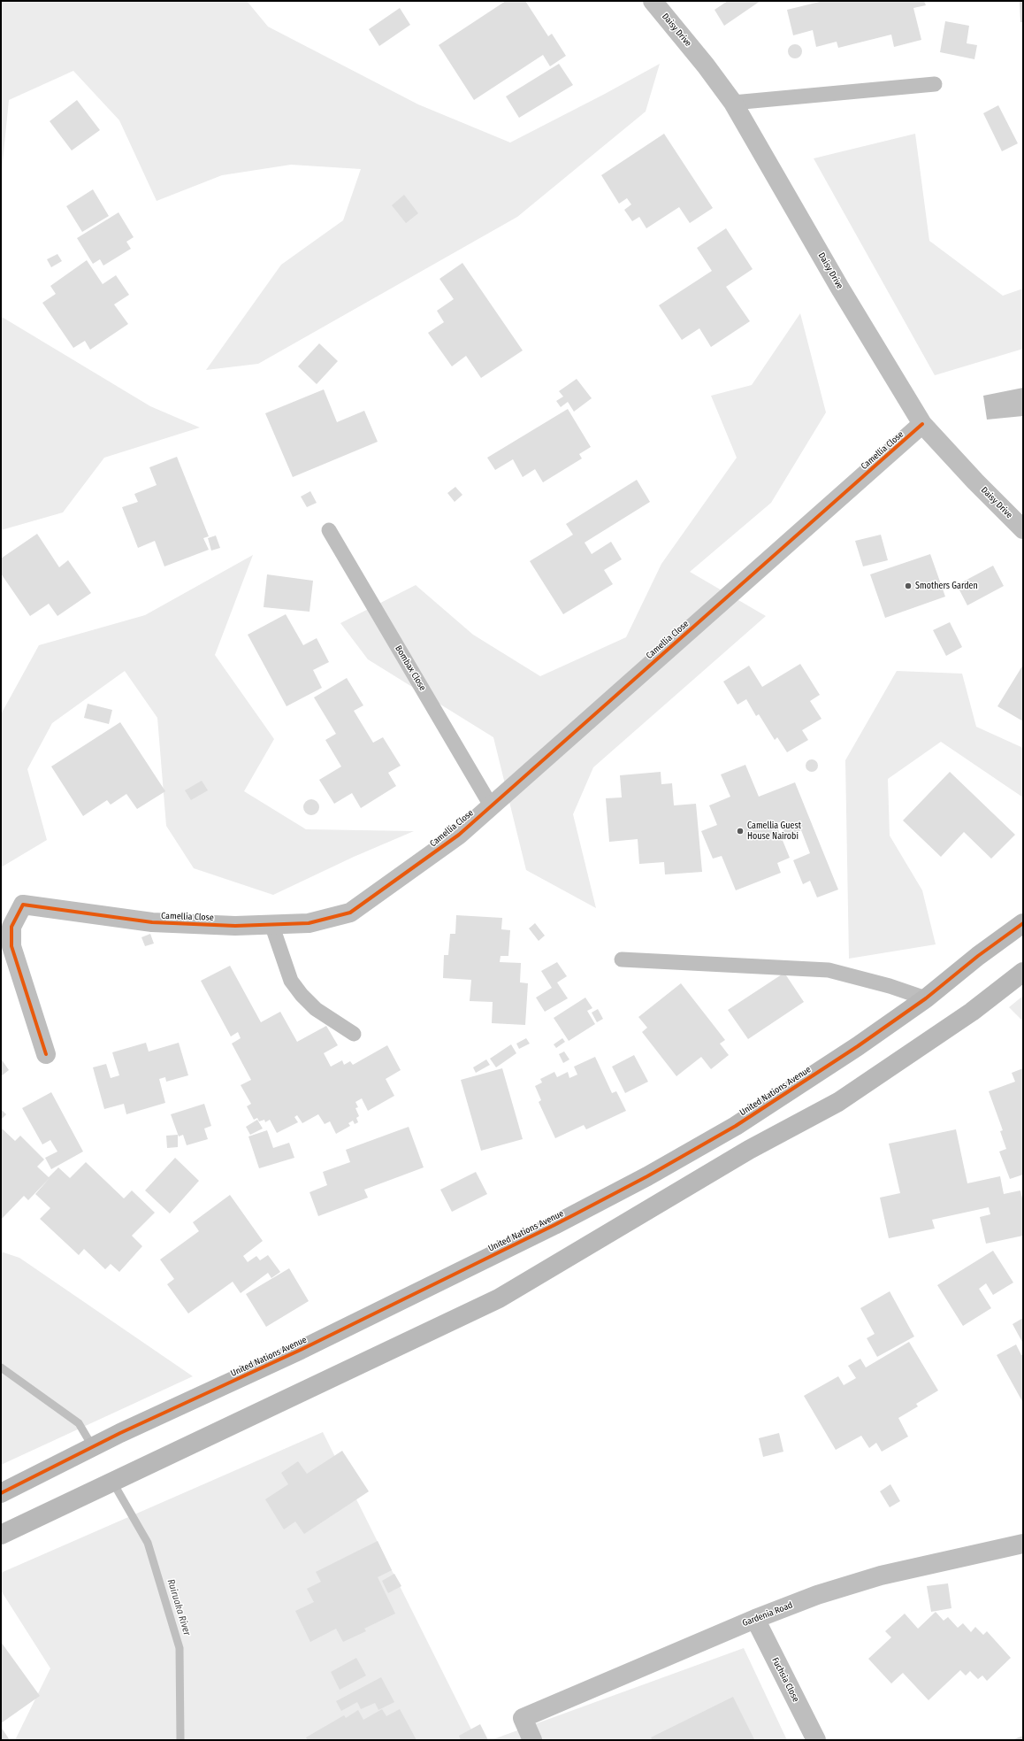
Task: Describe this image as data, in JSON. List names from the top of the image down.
{
  "streets": {
    "street": [
      "Daisy Drive",
      "Camellia Close",
      "United Nations Avenue",
      "Gardenia Road",
      "Fuchsia Close"
    ],
    "lane": ["Bombax Close"]
  },
  "crossings": [
    ["Daisy Drive", "Camellia Close"],
    ["Camellia Close", "Bombax Close"],
    ["Gardenia Road", "Fuchsia Close"]
  ],
  "water": ["Ruiruaka River"],
  "places": ["Smothers Garden", "Camellia Guest House Nairobi"]
}
